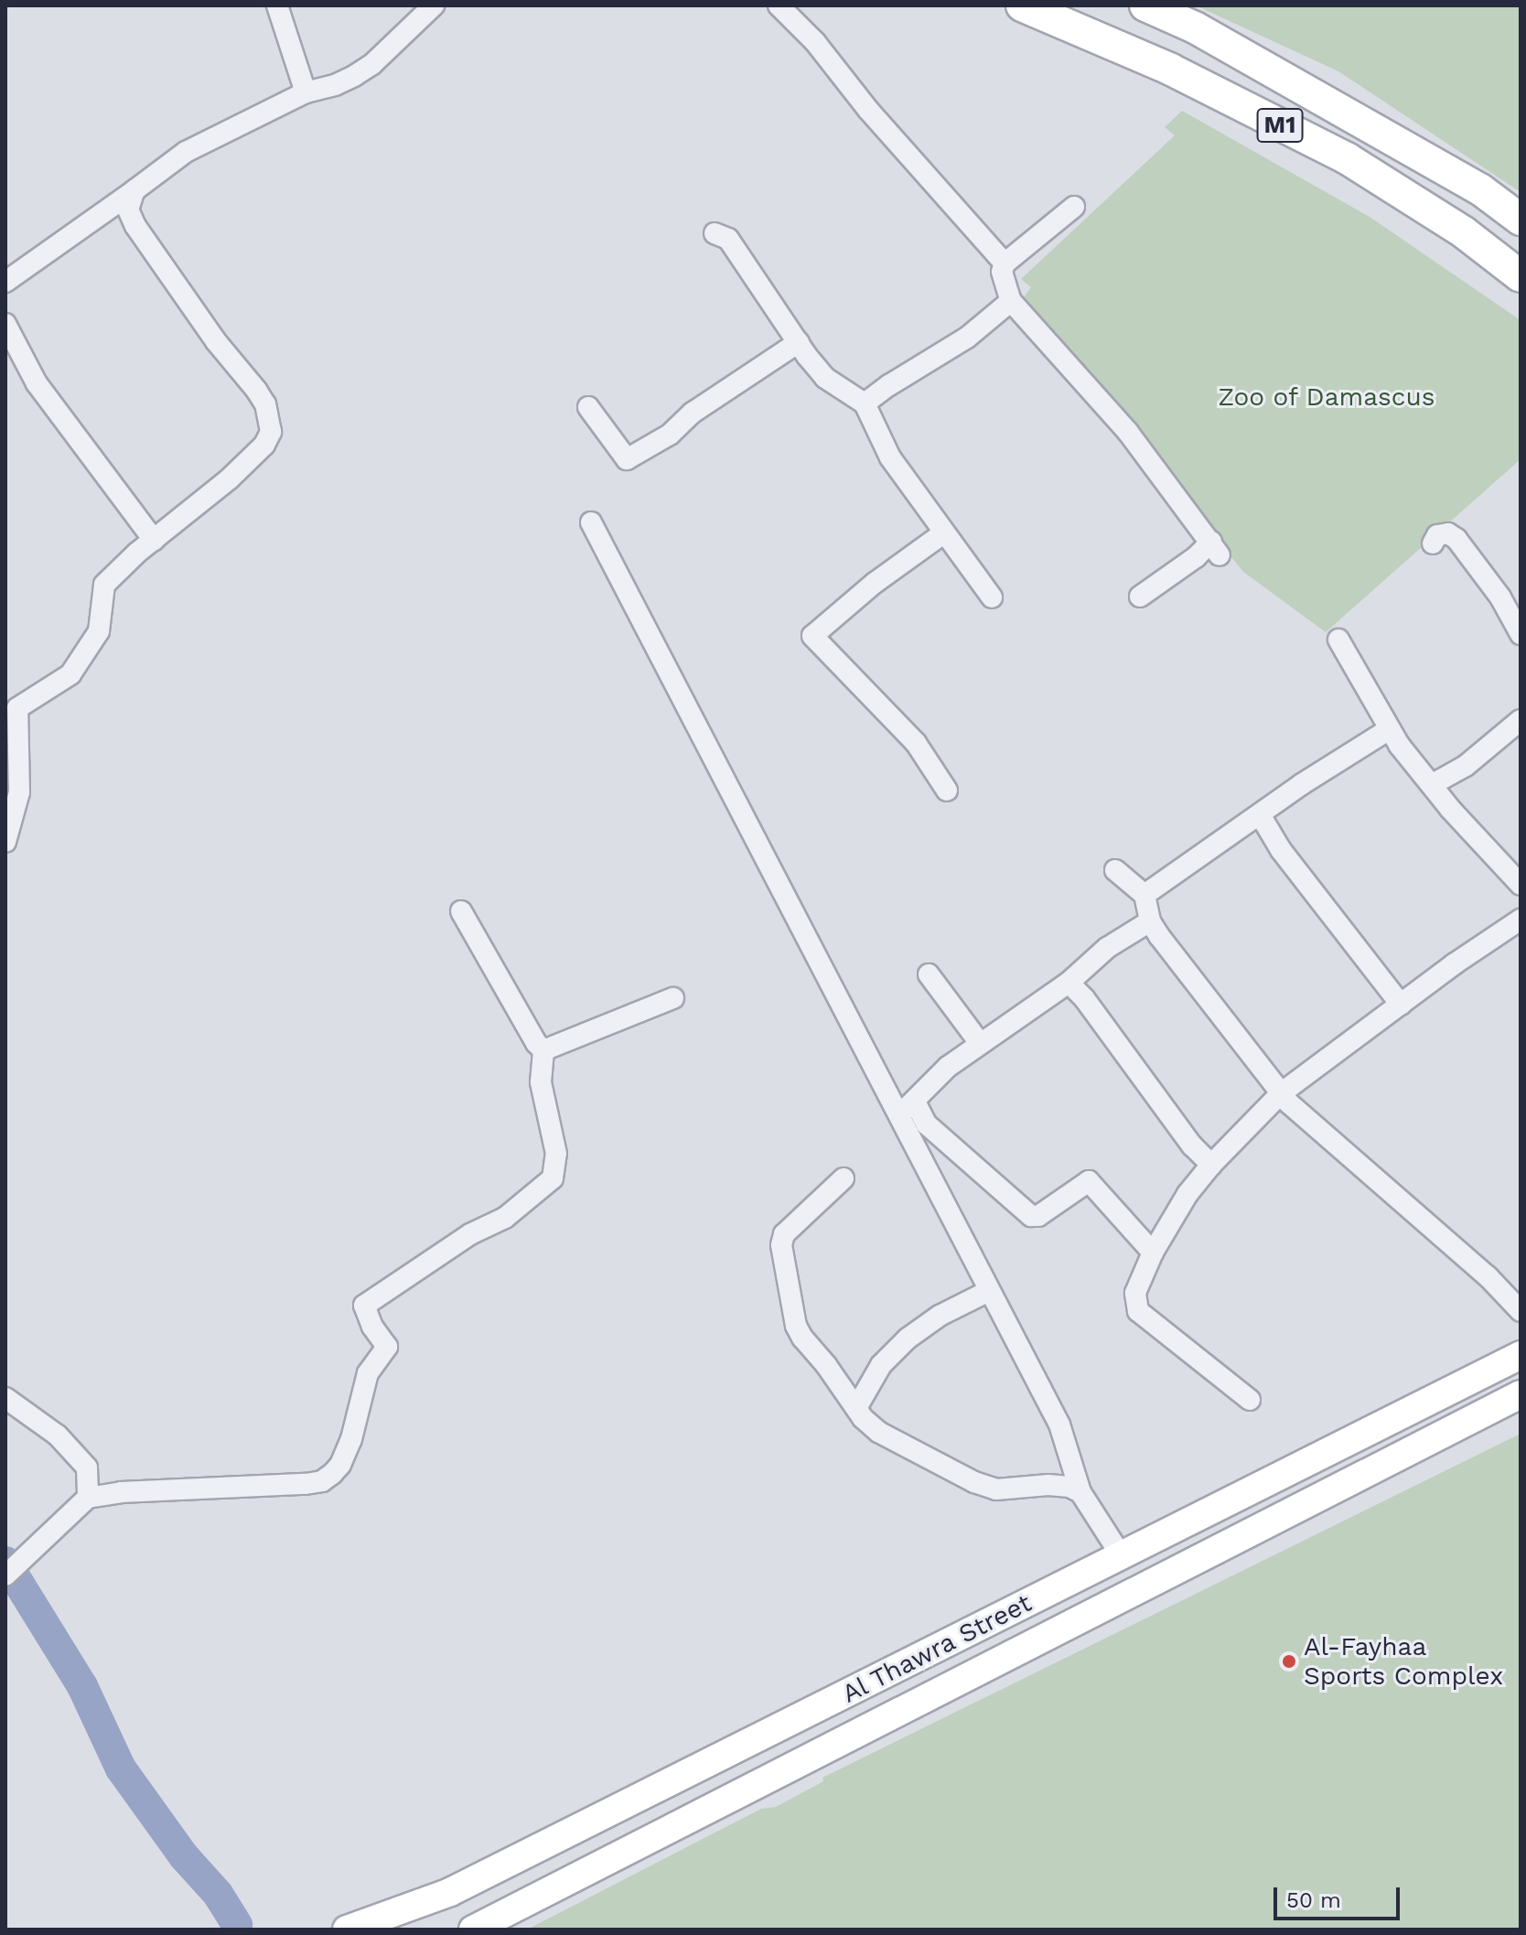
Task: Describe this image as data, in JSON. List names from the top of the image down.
{
  "streets": {
    "highway": ["M1"],
    "main road": ["Al Thawra Street"]
  },
  "parks": ["Zoo of Damascus"],
  "places": ["Al-Fayhaa Sports Complex"],
  "scale_bar": "50 m"
}
